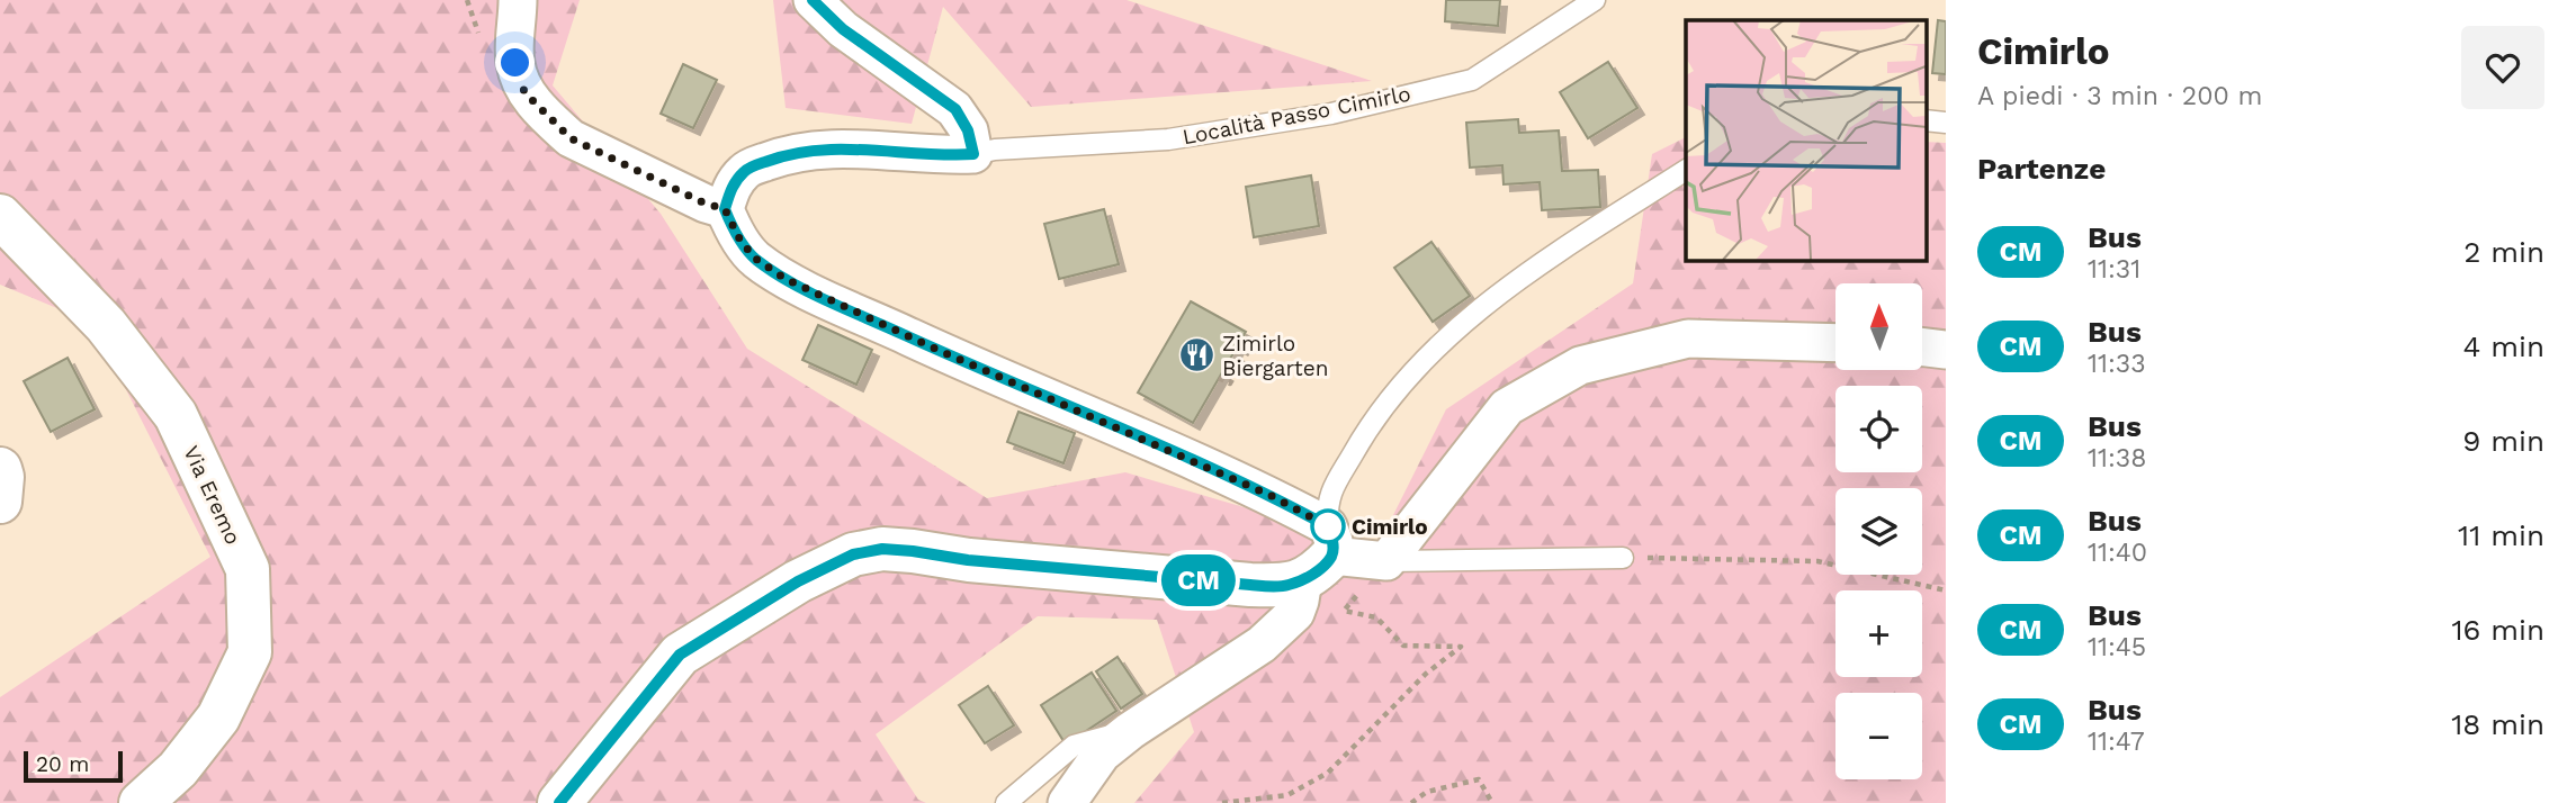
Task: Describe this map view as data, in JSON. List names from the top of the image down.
{
  "streets": {
    "street": ["Località Passo Cimirlo", "Via Eremo"]
  },
  "places": {
    "restaurant": ["Zimirlo Biergarten"],
    "other": ["Cimirlo"]
  },
  "lines": ["bus line CM"],
  "scale_bar": "20 m",
  "north": "top",
  "page": {
    "on_map": "CM",
    "heading": [
      ["Cimirlo", "A piedi · 3 min · 200 m"],
      "Partenze"
    ],
    "list": [
      {
        "mark": "CM",
        "name": "Bus",
        "note": "11:31",
        "value": "2 min"
      },
      {
        "mark": "CM",
        "name": "Bus",
        "note": "11:33",
        "value": "4 min"
      },
      {
        "mark": "CM",
        "name": "Bus",
        "note": "11:38",
        "value": "9 min"
      },
      {
        "mark": "CM",
        "name": "Bus",
        "note": "11:40",
        "value": "11 min"
      },
      {
        "mark": "CM",
        "name": "Bus",
        "note": "11:45",
        "value": "16 min"
      },
      {
        "mark": "CM",
        "name": "Bus",
        "note": "11:47",
        "value": "18 min"
      }
    ],
    "map_buttons": ["+", "−"],
    "scale": "20 m"
  }
}
